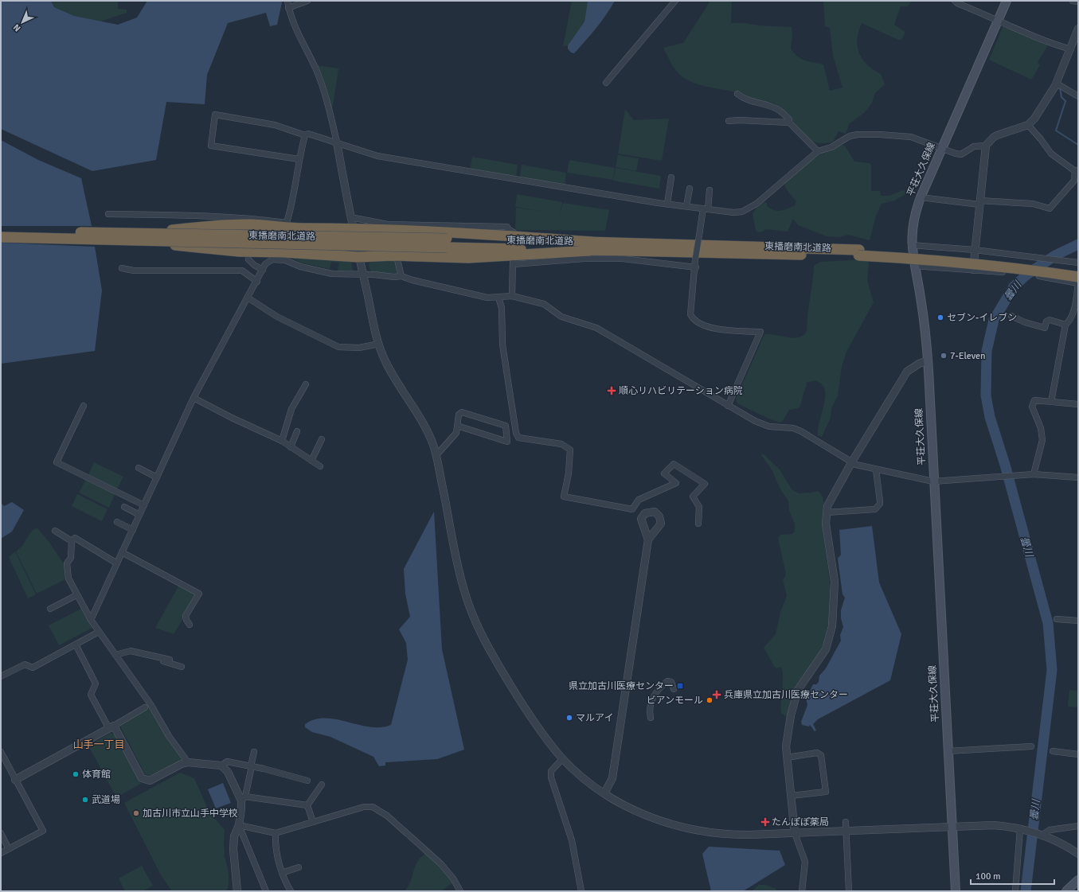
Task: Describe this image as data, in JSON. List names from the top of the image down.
{
  "streets": {
    "highway": ["東播磨南北道路"],
    "main road": ["平荘大久保線"]
  },
  "districts": ["山手一丁目"],
  "water": ["曇川"],
  "places": {
    "other": [
      "セブン-イレブン",
      "7-Eleven",
      "ビアンモール",
      "マルアイ",
      "体育館",
      "武道場",
      "加古川市立山手中学校"
    ],
    "health": ["順心リハビリテーション病院", "兵庫県立加古川医療センター", "たんぽぽ薬局"],
    "transit": ["県立加古川医療センター"]
  },
  "scale_bar": "100 m",
  "north": "bottom left"
}
